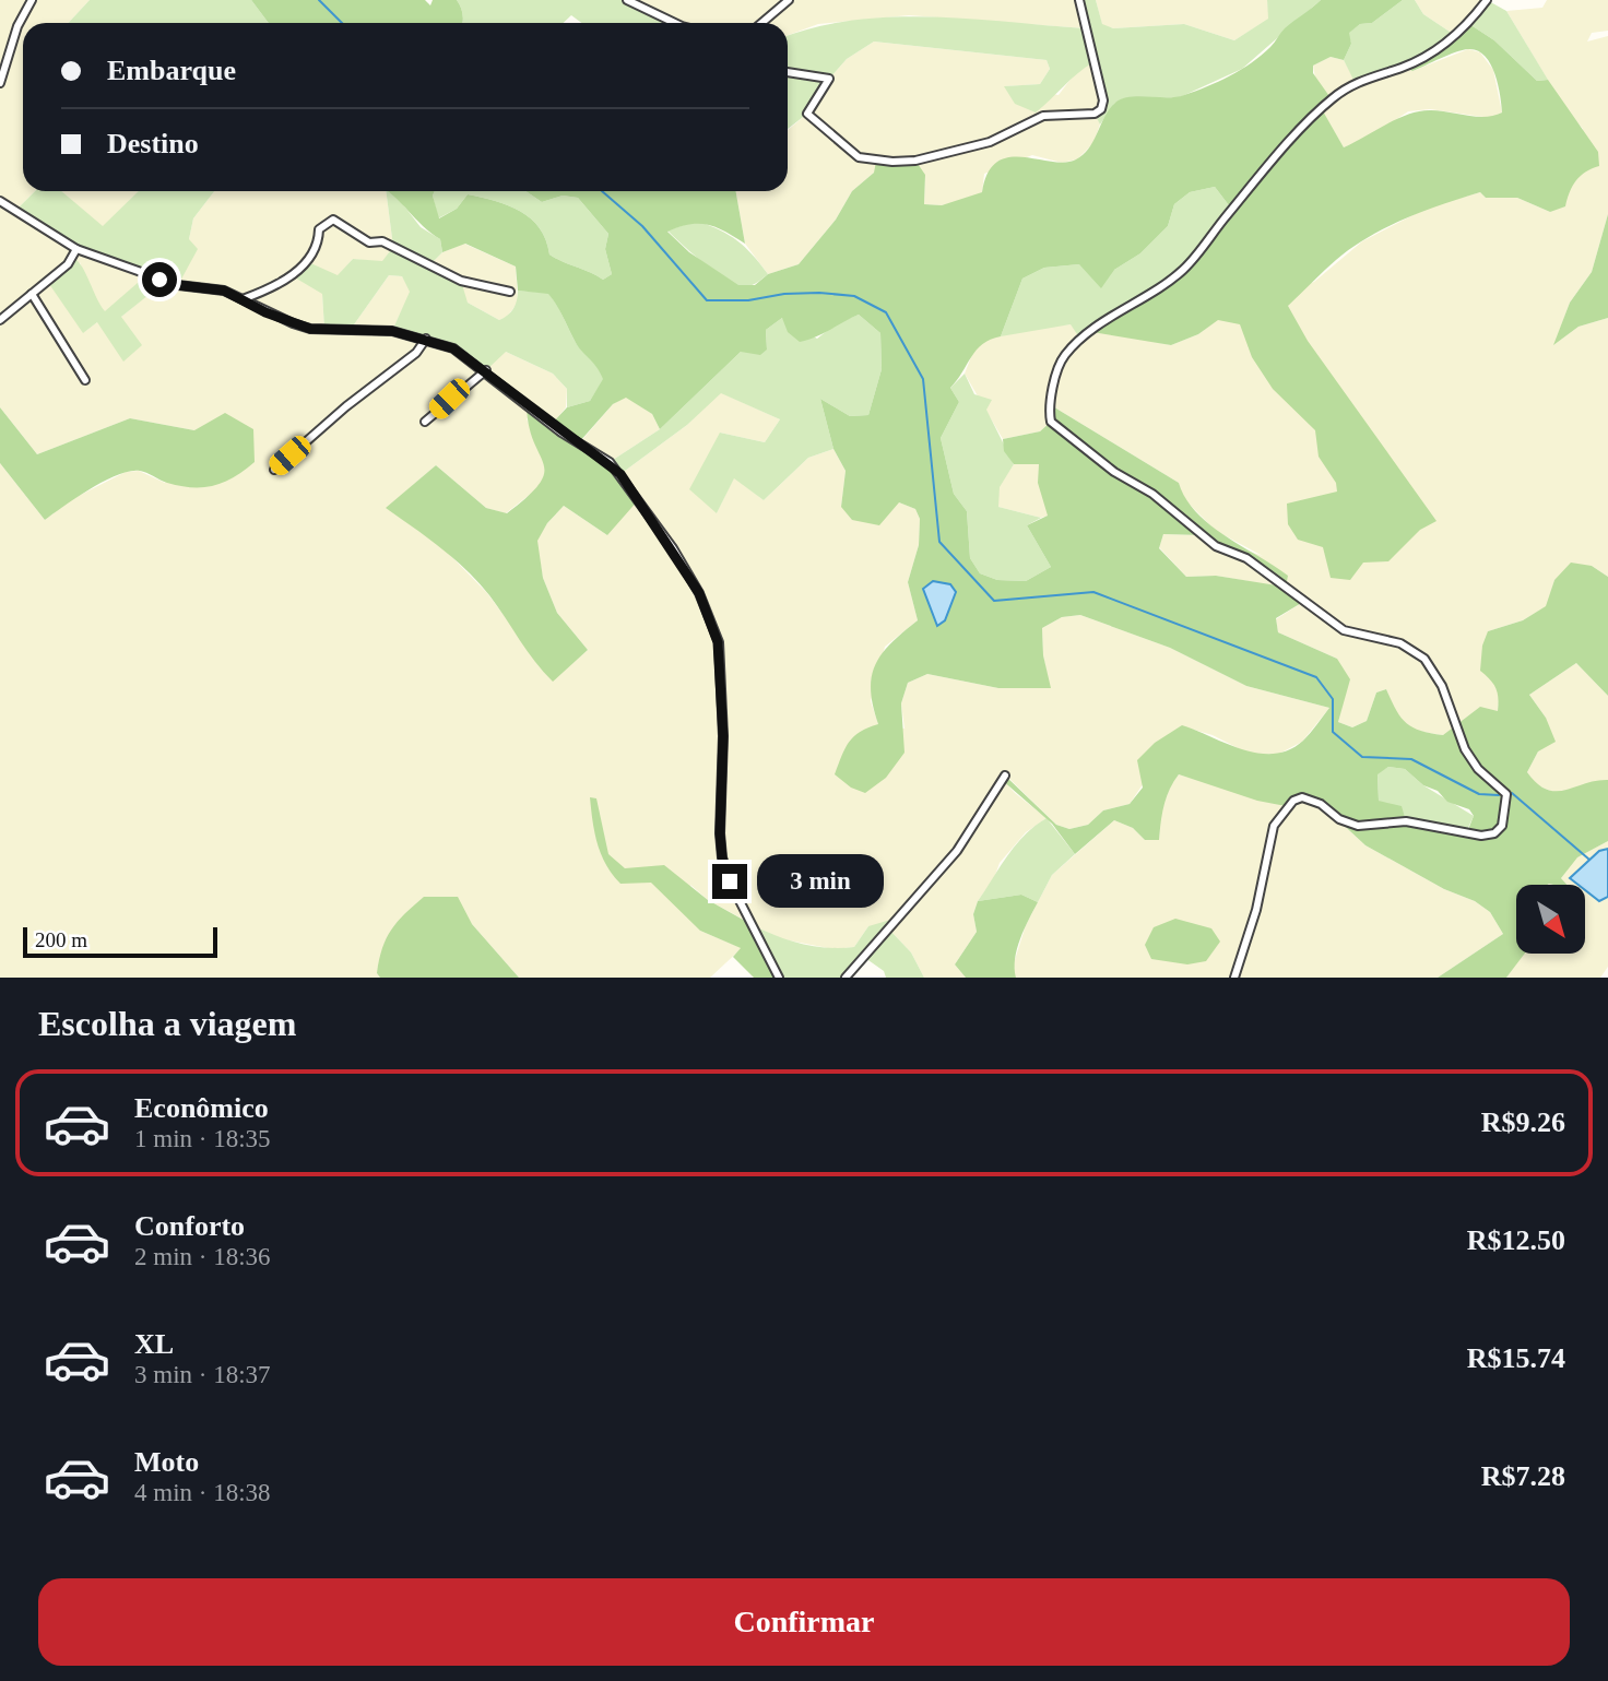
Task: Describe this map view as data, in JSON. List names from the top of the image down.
{
  "scale_bar": "200 m",
  "north": "bottom right",
  "page": {
    "banner": ["Embarque", "Destino"],
    "bubble": "3 min",
    "scale": "200 m",
    "heading": "Escolha a viagem",
    "list": [
      {
        "name": "Econômico",
        "note": "1 min · 18:35",
        "value": "R$9.26"
      },
      {
        "name": "Conforto",
        "note": "2 min · 18:36",
        "value": "R$12.50"
      },
      {
        "name": "XL",
        "note": "3 min · 18:37",
        "value": "R$15.74"
      },
      {
        "name": "Moto",
        "note": "4 min · 18:38",
        "value": "R$7.28"
      }
    ],
    "buttons": "Confirmar"
  }
}
